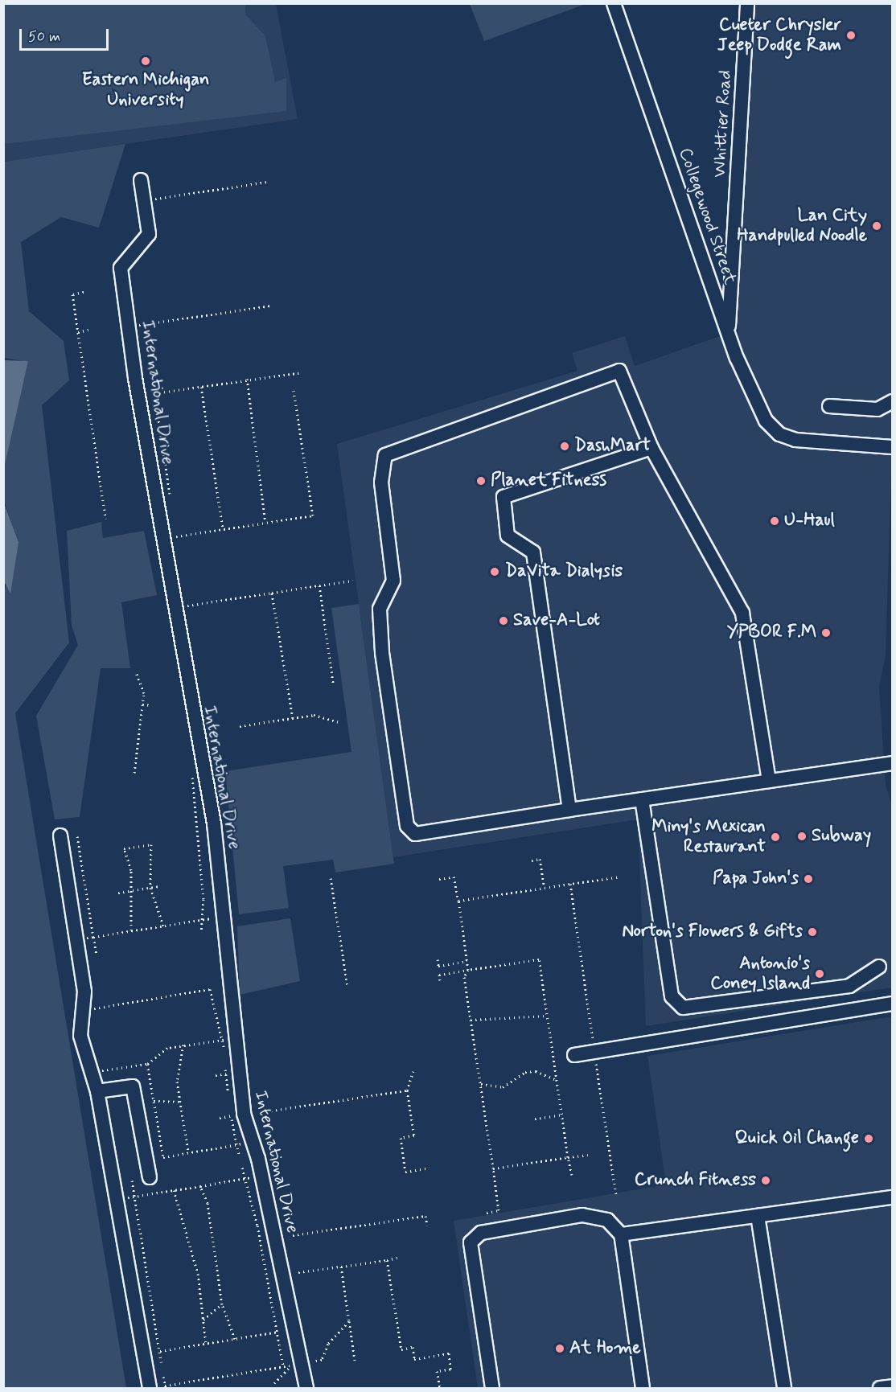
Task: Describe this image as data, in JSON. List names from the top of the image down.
{
  "streets": {
    "street": ["Whittier Road", "Collegewood Street", "International Drive"]
  },
  "crossings": [
    ["Whittier Road", "Collegewood Street"]
  ],
  "places": [
    "Cueter Chrysler Jeep Dodge Ram",
    "Eastern Michigan University",
    "Lan City Handpulled Noodle",
    "DashMart",
    "Planet Fitness",
    "U-Haul",
    "DaVita Dialysis",
    "Save-A-Lot",
    "YPBOR F.M",
    "Subway",
    "Miny's Mexican Restaurant",
    "Papa John's",
    "Norton's Flowers & Gifts",
    "Antonio's Coney Island",
    "Quick Oil Change",
    "Crunch Fitness",
    "At Home"
  ],
  "scale_bar": "50 m"
}
